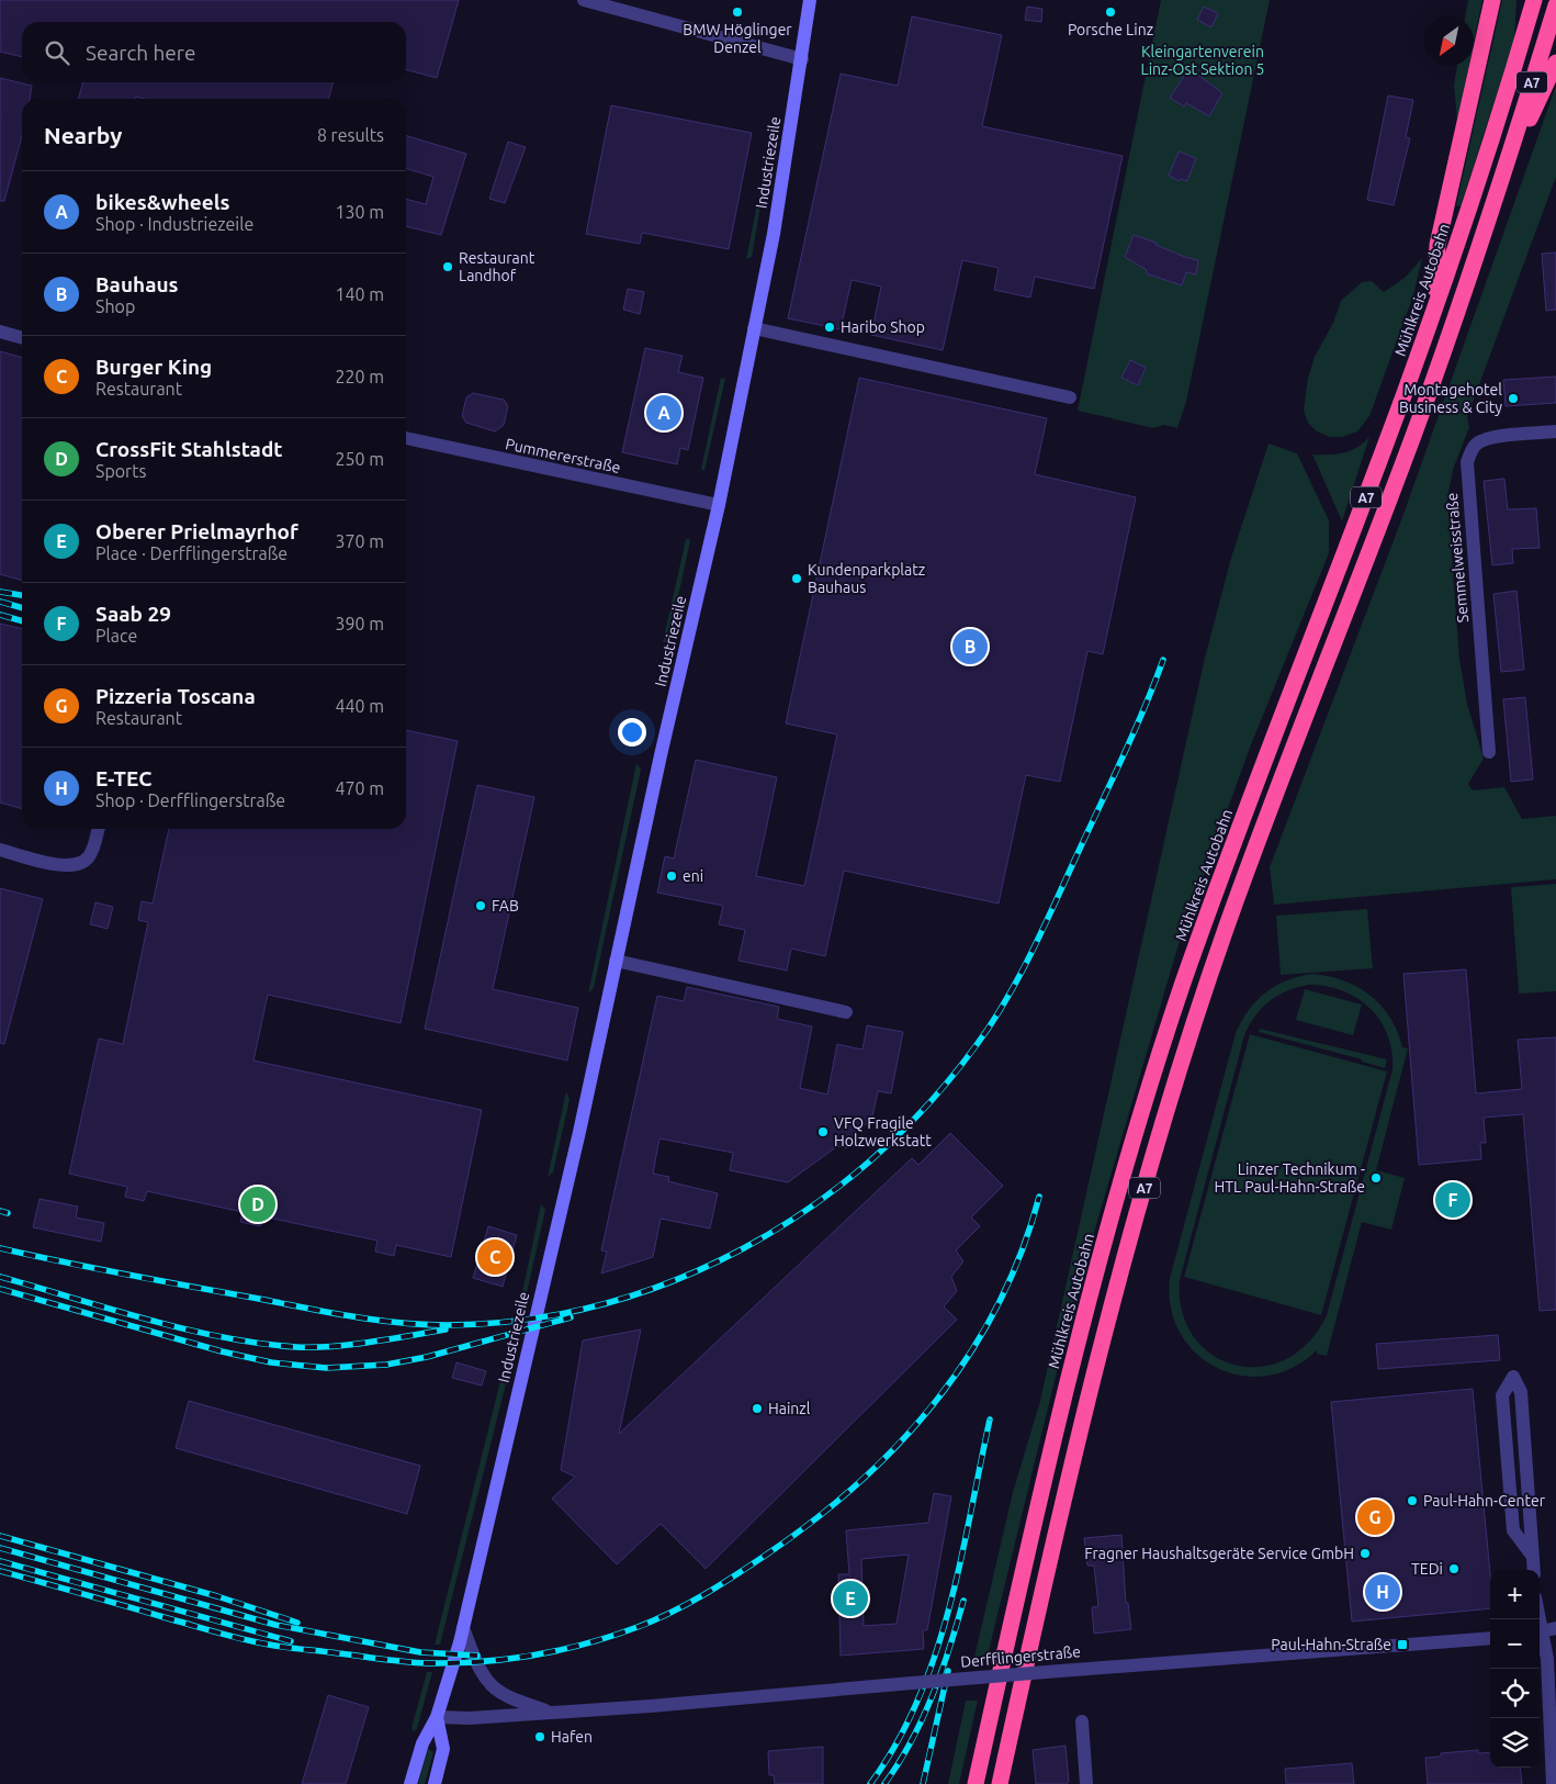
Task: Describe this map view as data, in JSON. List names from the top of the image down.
{
  "streets": {
    "highway": ["A7", "Mühlkreis Autobahn"],
    "main road": ["Industriezeile"],
    "street": ["Pummererstraße", "Semmelweisstraße", "Derfflingerstraße"]
  },
  "crossings": [
    ["Industriezeile", "Pummererstraße"],
    ["Industriezeile", "Derfflingerstraße"]
  ],
  "parks": ["Kleingartenverein Linz-Ost Sektion 5"],
  "places": {
    "other": [
      "BMW Höglinger Denzel",
      "Porsche Linz",
      "Restaurant Landhof",
      "Haribo Shop",
      "Montagehotel Business & City",
      "Kundenparkplatz Bauhaus",
      "eni",
      "FAB",
      "VFQ Fragile Holzwerkstatt",
      "Linzer Technikum - HTL Paul-Hahn-Straße",
      "Hainzl",
      "Paul-Hahn-Center",
      "Fragner Haushaltsgeräte Service GmbH",
      "TEDi",
      "Hafen"
    ],
    "transit": ["Paul-Hahn-Straße"]
  },
  "north": "bottom left",
  "page": {
    "search": "Search here",
    "heading": ["Nearby", "8 results"],
    "list": [
      {
        "mark": "A",
        "name": "bikes&wheels",
        "note": "Shop · Industriezeile",
        "value": "130 m"
      },
      {
        "mark": "B",
        "name": "Bauhaus",
        "note": "Shop",
        "value": "140 m"
      },
      {
        "mark": "C",
        "name": "Burger King",
        "note": "Restaurant",
        "value": "220 m"
      },
      {
        "mark": "D",
        "name": "CrossFit Stahlstadt",
        "note": "Sports",
        "value": "250 m"
      },
      {
        "mark": "E",
        "name": "Oberer Prielmayrhof",
        "note": "Place · Derfflingerstraße",
        "value": "370 m"
      },
      {
        "mark": "F",
        "name": "Saab 29",
        "note": "Place",
        "value": "390 m"
      },
      {
        "mark": "G",
        "name": "Pizzeria Toscana",
        "note": "Restaurant",
        "value": "440 m"
      },
      {
        "mark": "H",
        "name": "E-TEC",
        "note": "Shop · Derfflingerstraße",
        "value": "470 m"
      }
    ],
    "pins": [
      "A",
      "B",
      "F",
      "D",
      "C",
      "G",
      "H",
      "E"
    ],
    "map_buttons": ["+", "−"]
  }
}
